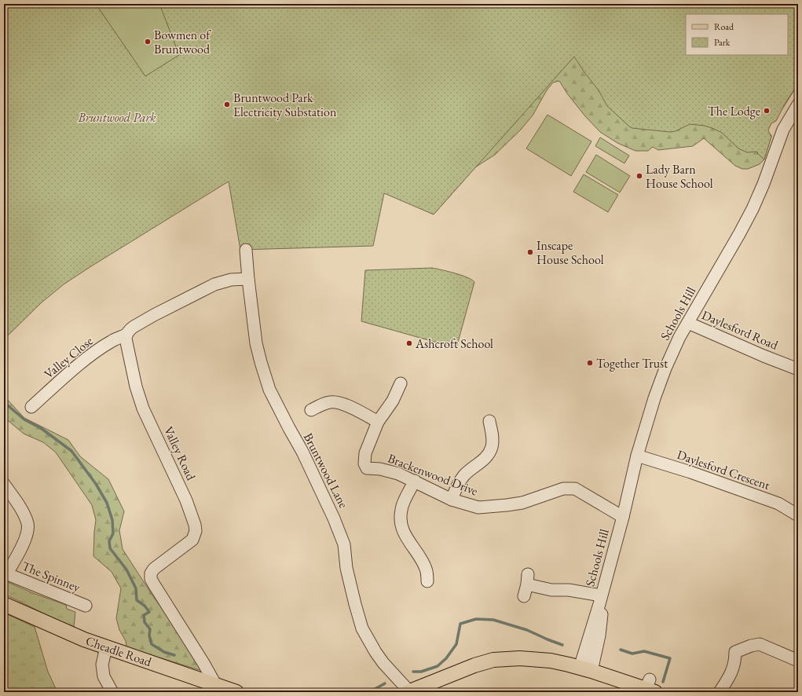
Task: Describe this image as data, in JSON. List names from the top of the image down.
{
  "streets": {
    "main road": ["Cheadle Road"],
    "street": [
      "Schools Hill",
      "Daylesford Road",
      "Valley Close",
      "Valley Road",
      "Daylesford Crescent",
      "Bruntwood Lane",
      "Brackenwood Drive",
      "The Spinney"
    ]
  },
  "crossings": [
    ["Schools Hill", "Daylesford Road"],
    ["Schools Hill", "Daylesford Crescent"],
    ["Schools Hill", "Brackenwood Drive"],
    ["Valley Close", "Valley Road"],
    ["Valley Road", "Cheadle Road"]
  ],
  "parks": ["Bruntwood Park"],
  "places": [
    "Bowmen of Bruntwood",
    "Bruntwood Park Electricity Substation",
    "The Lodge",
    "Lady Barn House School",
    "Inscape House School",
    "Ashcroft School",
    "Together Trust"
  ],
  "legend": ["Road", "Park"]
}
